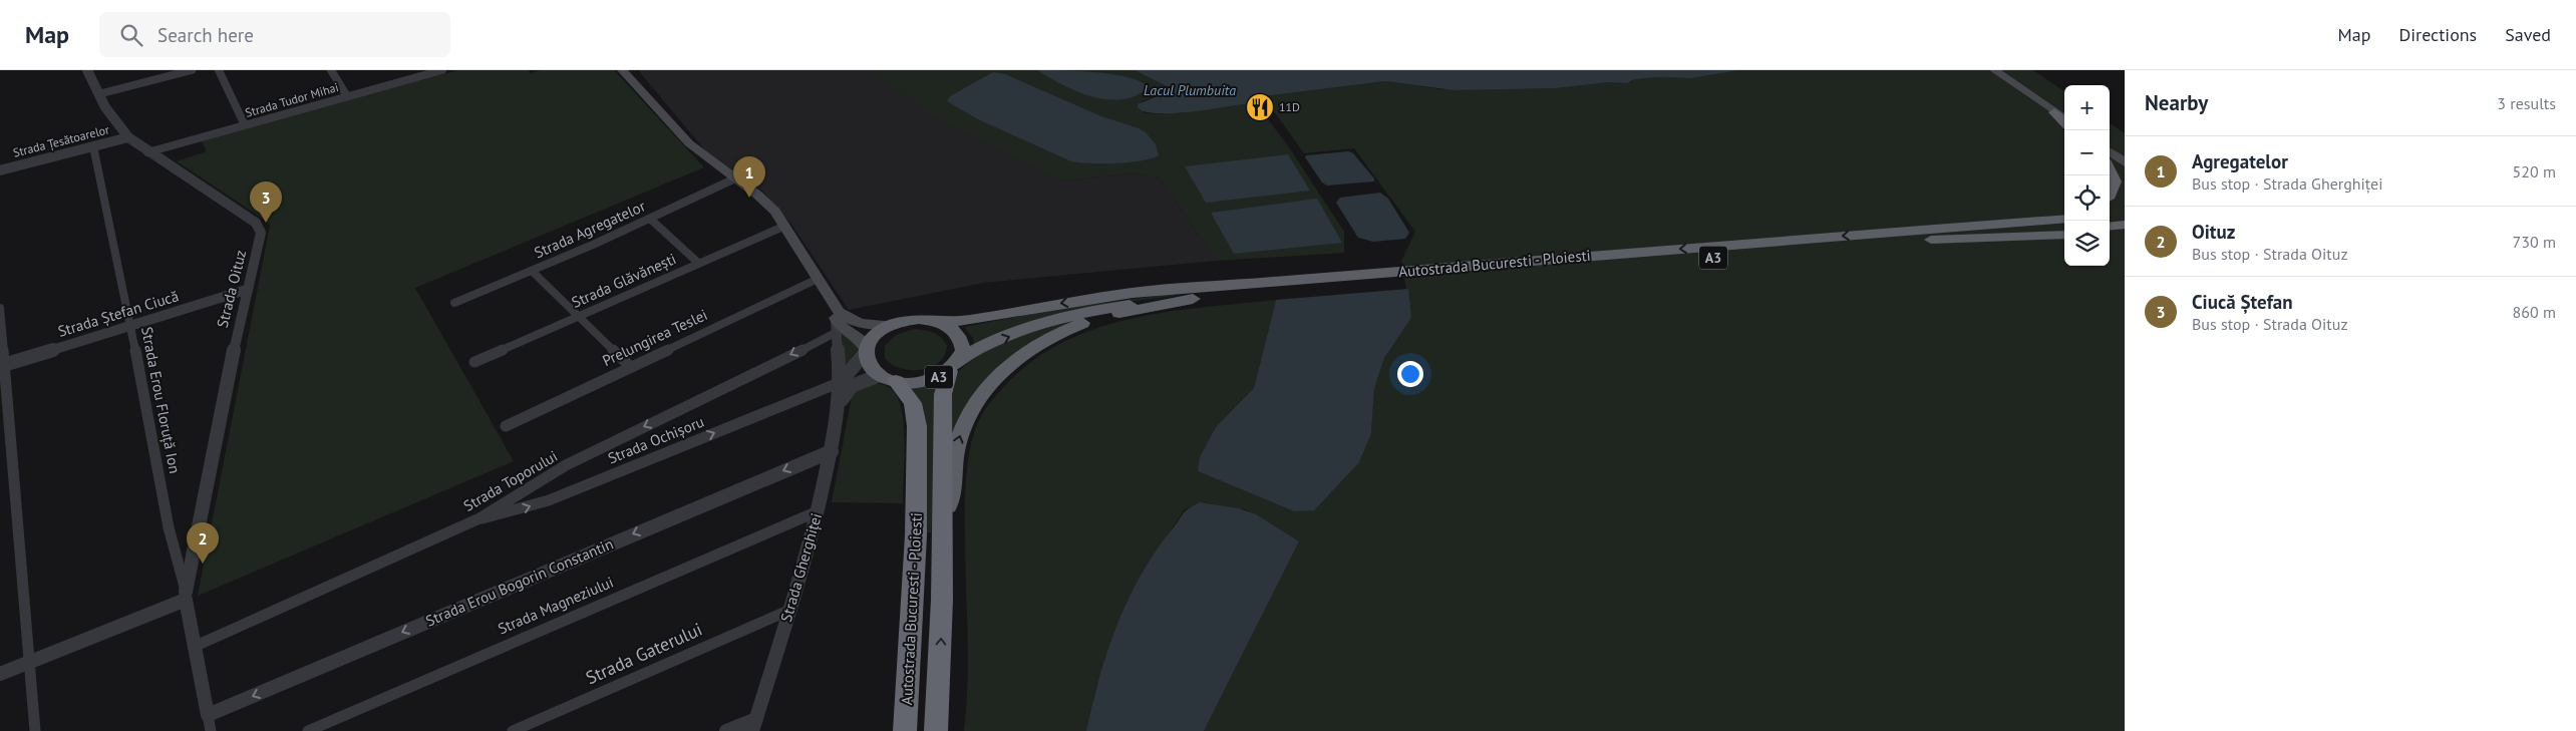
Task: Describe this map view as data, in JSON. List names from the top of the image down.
{
  "streets": {
    "highway": ["A3", "Autostrada Bucuresti - Ploiesti"],
    "main road": ["Strada Gherghiței"],
    "street": [
      "Strada Tudor Mihai",
      "Strada Țesătoarelor",
      "Strada Agregatelor",
      "Strada Glăvănești",
      "Strada Oituz",
      "Strada Ștefan Ciucă",
      "Prelungirea Teslei",
      "Strada Erou Floruță Ion",
      "Strada Ochișoru",
      "Strada Toporului",
      "Strada Erou Bogorin Constantin",
      "Strada Magneziului",
      "Strada Gaterului"
    ]
  },
  "crossings": [
    ["Strada Tudor Mihai", "Strada Oituz"],
    ["Strada Țesătoarelor", "Strada Oituz"],
    ["Strada Țesătoarelor", "Strada Erou Floruță Ion"],
    ["Strada Agregatelor", "Strada Gherghiței"],
    ["A3", "Autostrada Bucuresti - Ploiesti"],
    ["A3", "Strada Gherghiței"],
    ["Autostrada Bucuresti - Ploiesti", "Strada Gherghiței"],
    ["Strada Glăvănești", "Strada Gherghiței"],
    ["Strada Oituz", "Strada Ștefan Ciucă"],
    ["Strada Oituz", "Strada Erou Floruță Ion"],
    ["Strada Ștefan Ciucă", "Strada Erou Floruță Ion"],
    ["Prelungirea Teslei", "Strada Gherghiței"],
    ["Strada Ochișoru", "Strada Toporului"],
    ["Strada Ochișoru", "Strada Gherghiței"],
    ["Strada Toporului", "Strada Gherghiței"],
    ["Strada Gherghiței", "Strada Erou Bogorin Constantin"],
    ["Strada Gherghiței", "Strada Magneziului"],
    ["Strada Gherghiței", "Strada Gaterului"]
  ],
  "one_way": ["Strada Ochișoru", "Strada Toporului", "Strada Erou Bogorin Constantin"],
  "water": ["Lacul Plumbuita"],
  "places": {
    "restaurant": ["11D"]
  },
  "page": {
    "header": "Map",
    "search": "Search here",
    "nav": ["Map", "Directions", "Saved"],
    "heading": ["Nearby", "3 results"],
    "map_buttons": ["+", "−"],
    "list": [
      {
        "mark": "1",
        "name": "Agregatelor",
        "note": "Bus stop · Strada Gherghiței",
        "value": "520 m"
      },
      {
        "mark": "2",
        "name": "Oituz",
        "note": "Bus stop · Strada Oituz",
        "value": "730 m"
      },
      {
        "mark": "3",
        "name": "Ciucă Ștefan",
        "note": "Bus stop · Strada Oituz",
        "value": "860 m"
      }
    ],
    "pins": ["1", "3", "2"]
  }
}
